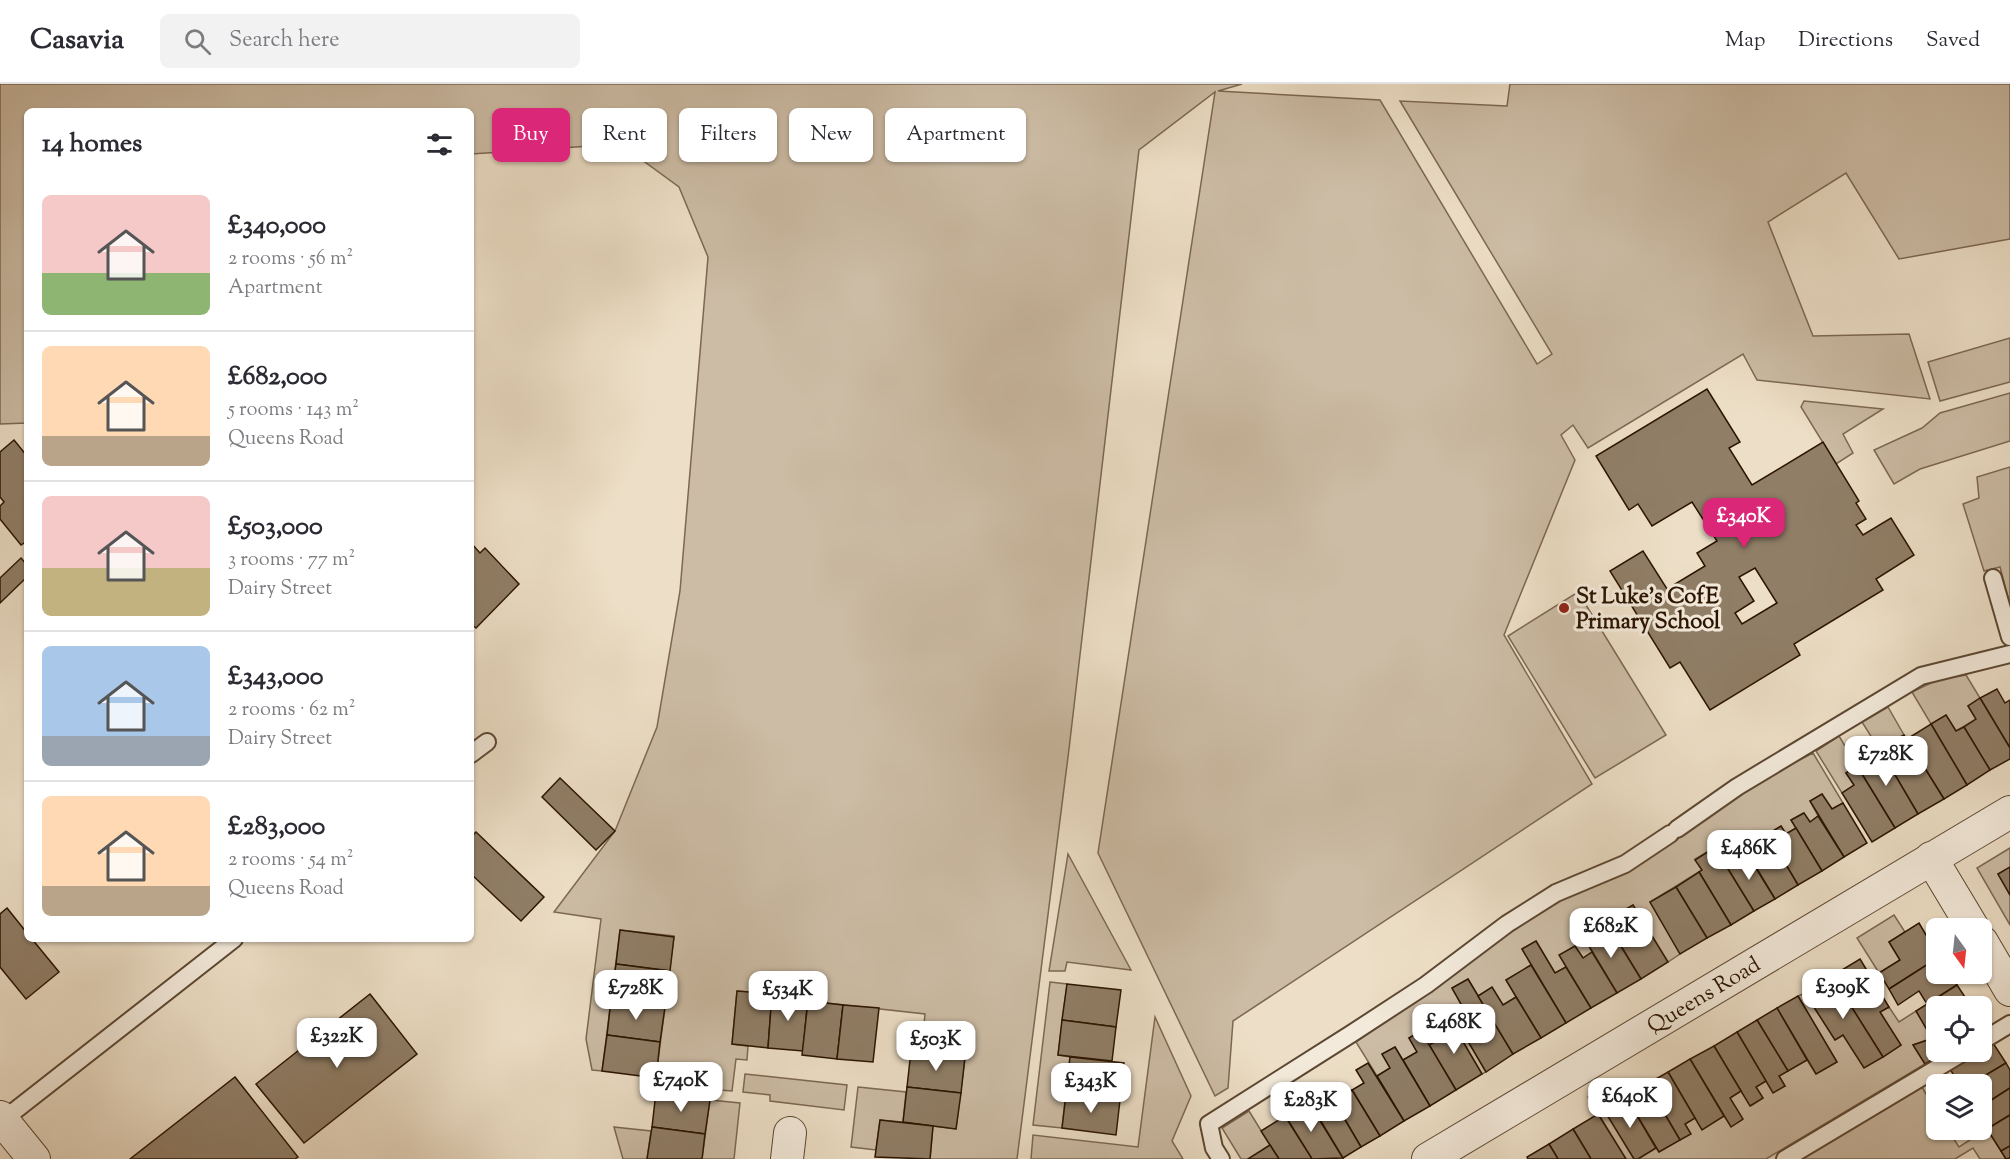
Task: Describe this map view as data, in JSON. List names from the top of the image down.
{
  "streets": {
    "street": ["Queens Road"]
  },
  "places": ["St Luke's CofE Primary School"],
  "north": "bottom",
  "page": {
    "header": "Casavia",
    "search": "Search here",
    "nav": ["Map", "Directions", "Saved"],
    "chip": [
      "Buy",
      "Rent",
      "Filters",
      "New",
      "Apartment"
    ],
    "heading": "14 homes",
    "list": [
      {
        "name": "£340,000",
        "note": "2 rooms · 56 m² · Apartment"
      },
      {
        "name": "£682,000",
        "note": "5 rooms · 143 m² · Queens Road"
      },
      {
        "name": "£503,000",
        "note": "3 rooms · 77 m² · Dairy Street"
      },
      {
        "name": "£343,000",
        "note": "2 rooms · 62 m² · Dairy Street"
      },
      {
        "name": "£283,000",
        "note": "2 rooms · 54 m² · Queens Road"
      }
    ],
    "price": [
      "£340K",
      "£728K",
      "£486K",
      "£682K",
      "£309K",
      "£728K",
      "£534K",
      "£468K",
      "£322K",
      "£503K",
      "£740K",
      "£343K",
      "£640K",
      "£283K"
    ]
  }
}
